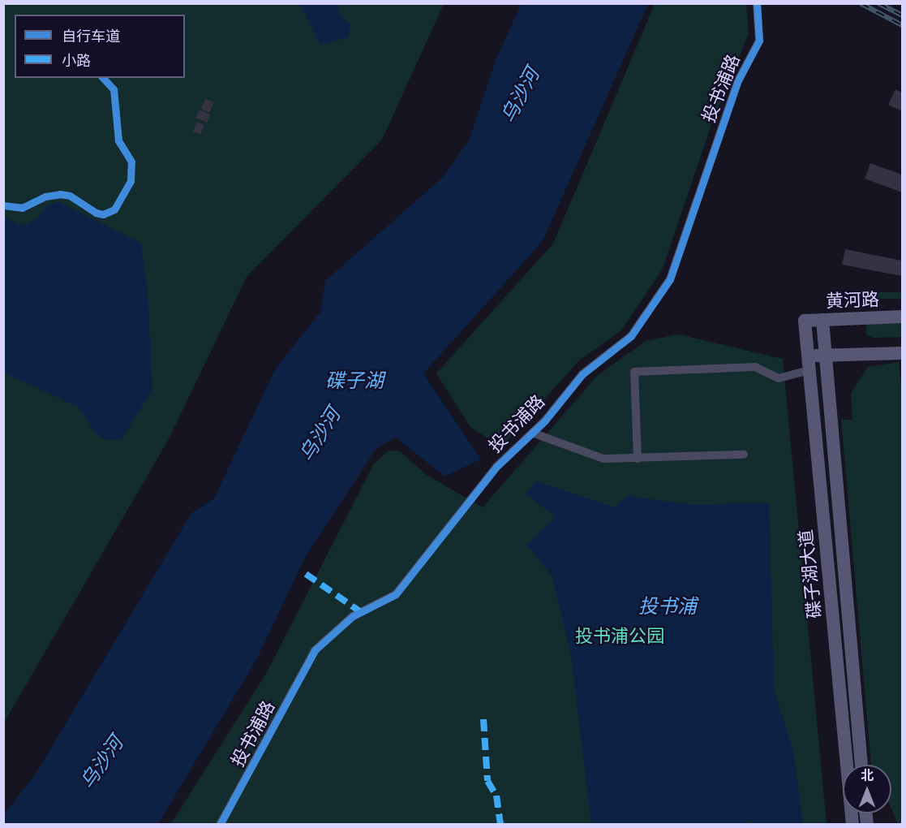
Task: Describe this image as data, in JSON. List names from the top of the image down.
{
  "streets": {
    "main road": ["黄河路", "碟子湖大道"],
    "street": ["投书浦路"]
  },
  "crossings": [
    ["黄河路", "碟子湖大道"]
  ],
  "water": ["乌沙河", "碟子湖", "投书浦"],
  "parks": ["投书浦公园"],
  "legend": ["自行车道", "小路"],
  "north": "top"
}
